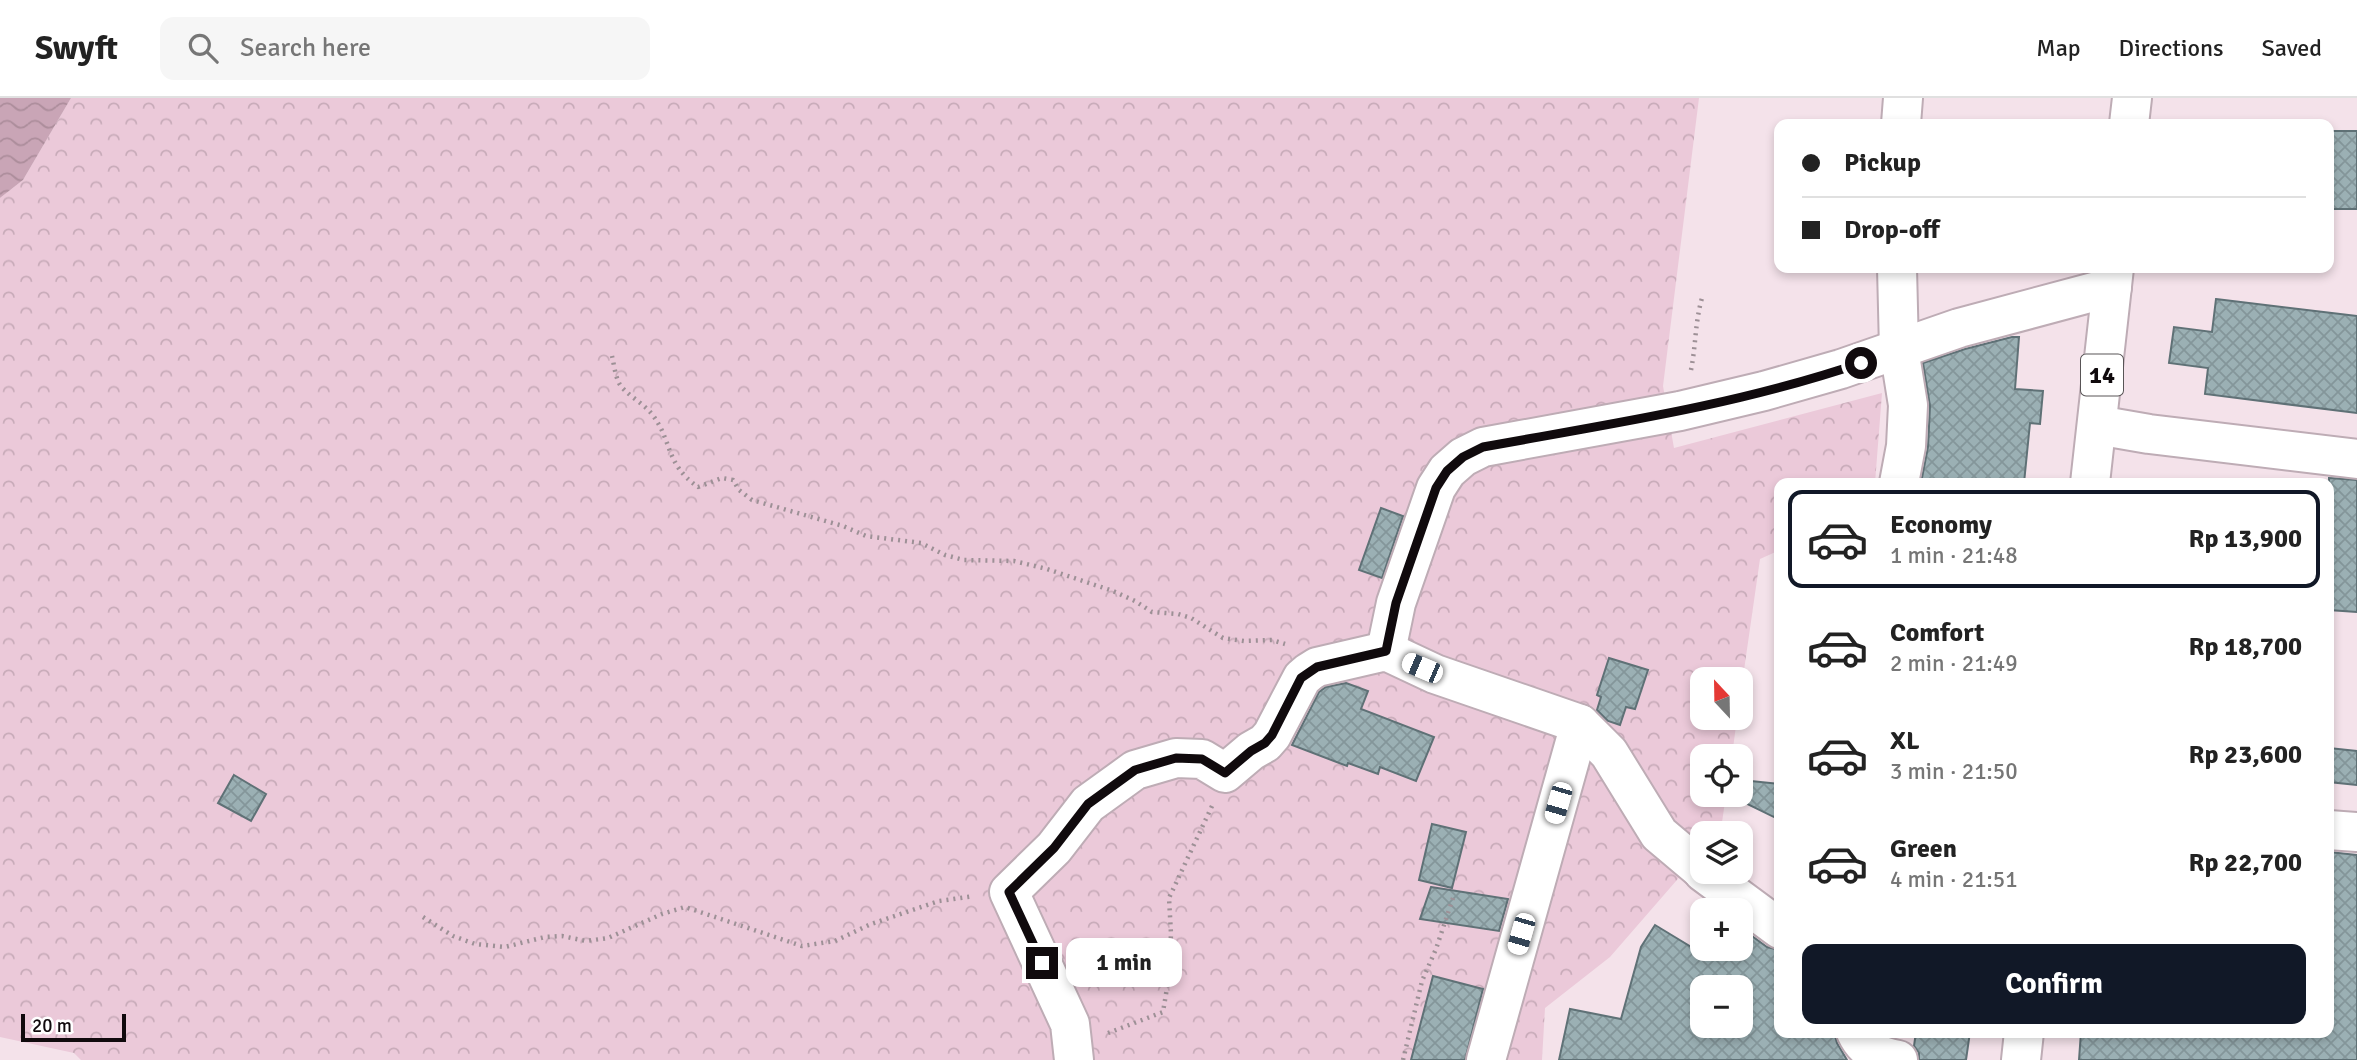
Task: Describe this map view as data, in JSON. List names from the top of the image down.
{
  "streets": {
    "main road": ["14"]
  },
  "scale_bar": "20 m",
  "north": "top",
  "page": {
    "header": "Swyft",
    "search": "Search here",
    "nav": ["Map", "Directions", "Saved"],
    "banner": ["Pickup", "Drop-off"],
    "list": [
      {
        "name": "Economy",
        "note": "1 min · 21:48",
        "value": "Rp 13,900"
      },
      {
        "name": "Comfort",
        "note": "2 min · 21:49",
        "value": "Rp 18,700"
      },
      {
        "name": "XL",
        "note": "3 min · 21:50",
        "value": "Rp 23,600"
      },
      {
        "name": "Green",
        "note": "4 min · 21:51",
        "value": "Rp 22,700"
      }
    ],
    "map_buttons": ["+", "−"],
    "buttons": "Confirm",
    "bubble": "1 min",
    "scale": "20 m"
  }
}
